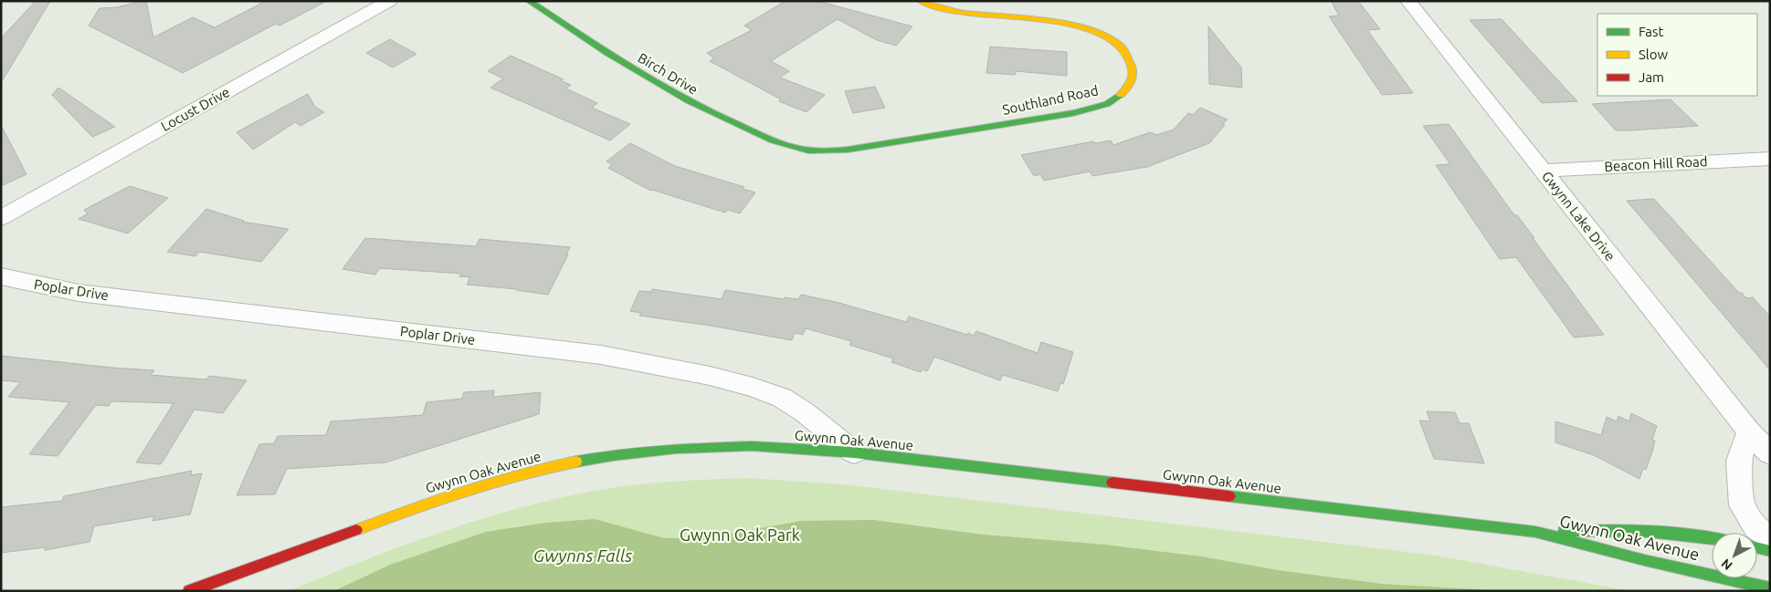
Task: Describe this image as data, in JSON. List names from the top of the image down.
{
  "streets": {
    "main road": ["Birch Drive", "Southland Road", "Gwynn Oak Avenue"],
    "street": [
      "Locust Drive",
      "Beacon Hill Road",
      "Gwynn Lake Drive",
      "Poplar Drive"
    ]
  },
  "crossings": [
    ["Birch Drive", "Southland Road"],
    ["Beacon Hill Road", "Gwynn Lake Drive"],
    ["Poplar Drive", "Gwynn Oak Avenue"]
  ],
  "water": ["Gwynns Falls"],
  "parks": ["Gwynn Oak Park"],
  "legend": ["Fast", "Slow", "Jam"],
  "north": "bottom left"
}
